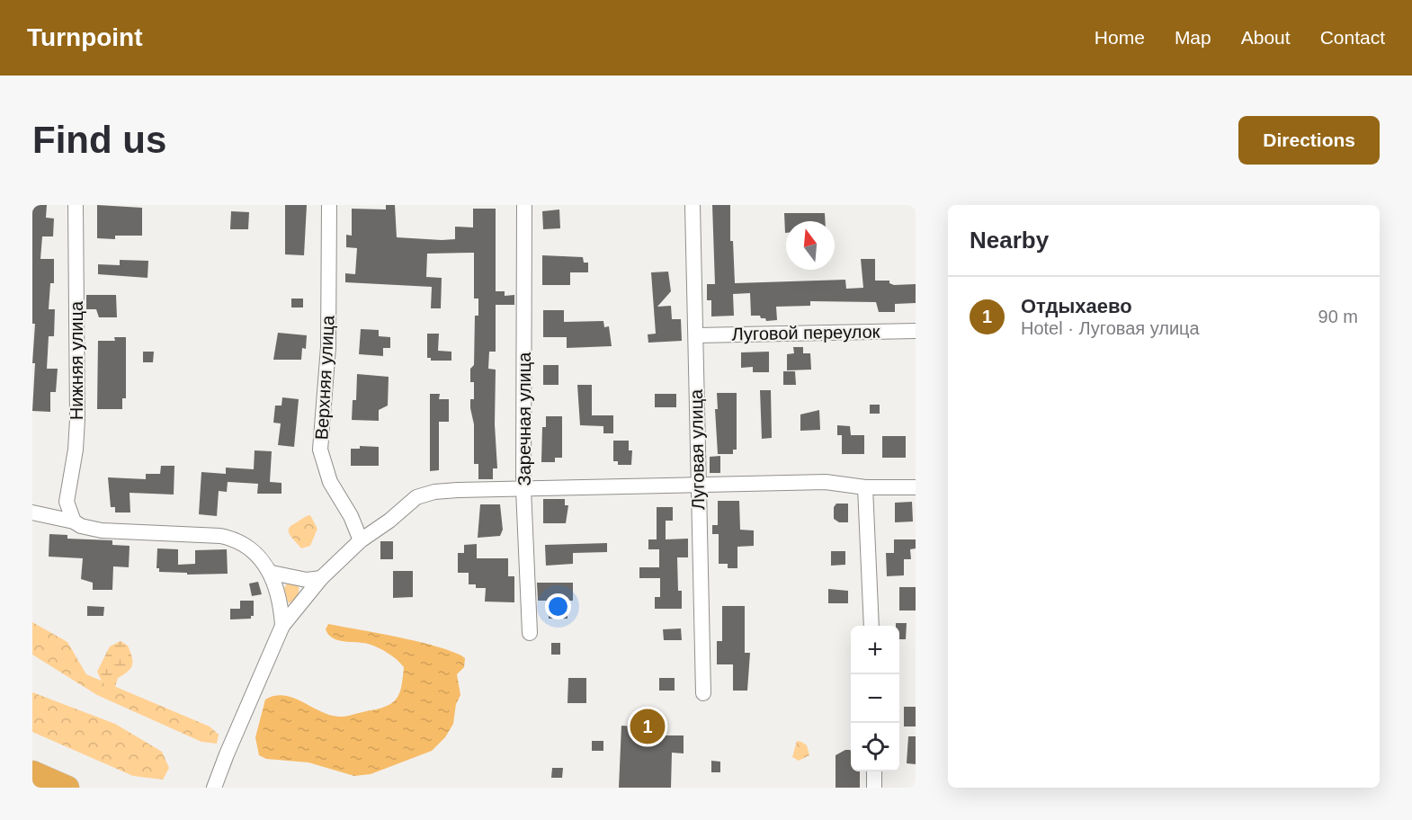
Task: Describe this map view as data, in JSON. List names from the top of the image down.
{
  "streets": {
    "street": [
      "Луговой переулок",
      "Нижняя улица",
      "Верхняя улица",
      "Заречная улица",
      "Луговая улица"
    ]
  },
  "crossings": [
    ["Луговой переулок", "Луговая улица"]
  ],
  "north": "top",
  "page": {
    "header": "Turnpoint",
    "nav": [
      "Home",
      "Map",
      "About",
      "Contact"
    ],
    "buttons": "Directions",
    "title": "Find us",
    "heading": "Nearby",
    "list": [
      {
        "mark": "1",
        "name": "Отдыхаево",
        "note": "Hotel · Луговая улица",
        "value": "90 m"
      }
    ],
    "map_buttons": ["+", "−"],
    "pins": "1"
  }
}
